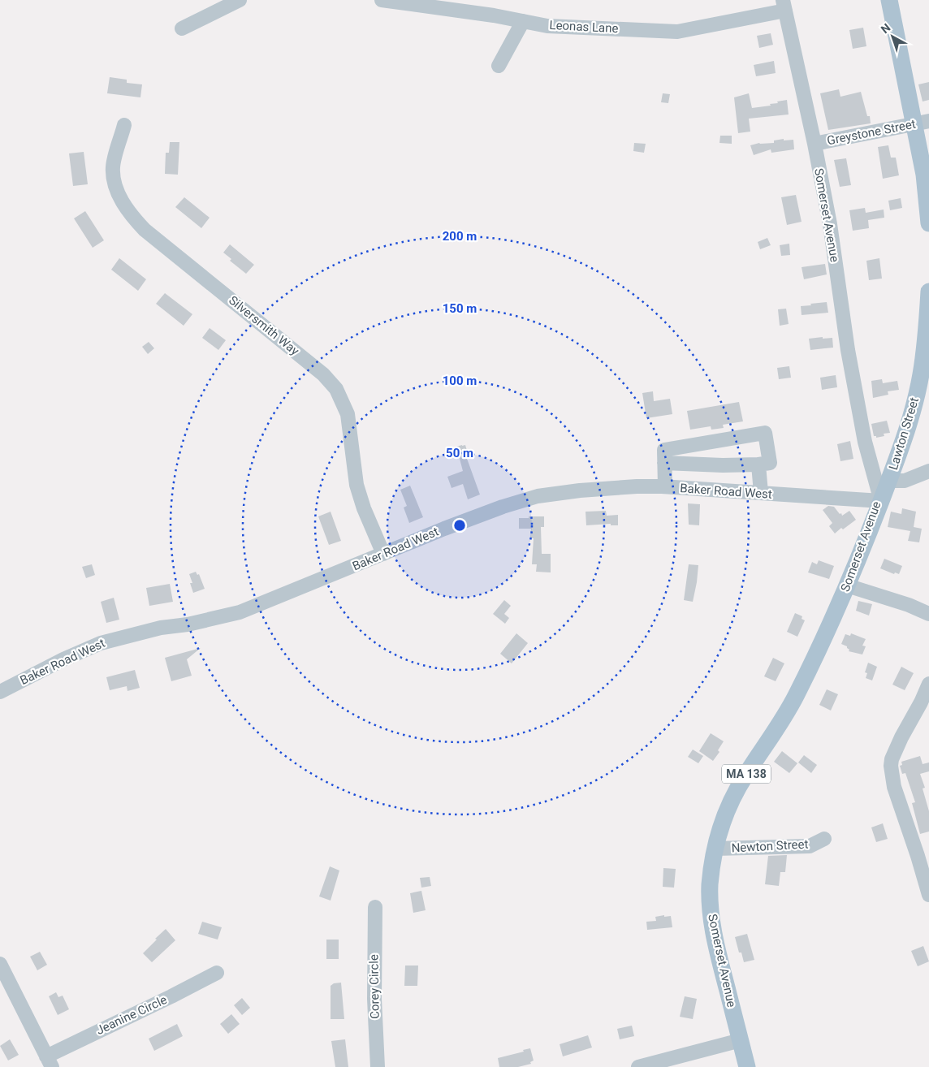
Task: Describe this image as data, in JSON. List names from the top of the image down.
{
  "streets": {
    "main road": ["Somerset Avenue", "Lawton Street", "MA 138"],
    "street": [
      "Leonas Lane",
      "Greystone Street",
      "Silversmith Way",
      "Baker Road West",
      "Newton Street",
      "Corey Circle",
      "Jeanine Circle"
    ]
  },
  "crossings": [
    ["Leonas Lane", "Somerset Avenue"],
    ["Greystone Street", "Somerset Avenue"],
    ["Somerset Avenue", "Lawton Street"],
    ["Somerset Avenue", "Baker Road West"],
    ["Somerset Avenue", "Newton Street"],
    ["Silversmith Way", "Baker Road West"],
    ["Lawton Street", "Baker Road West"]
  ],
  "north": "top left",
  "rings": [
    "200 m",
    "150 m",
    "100 m",
    "50 m"
  ]
}
